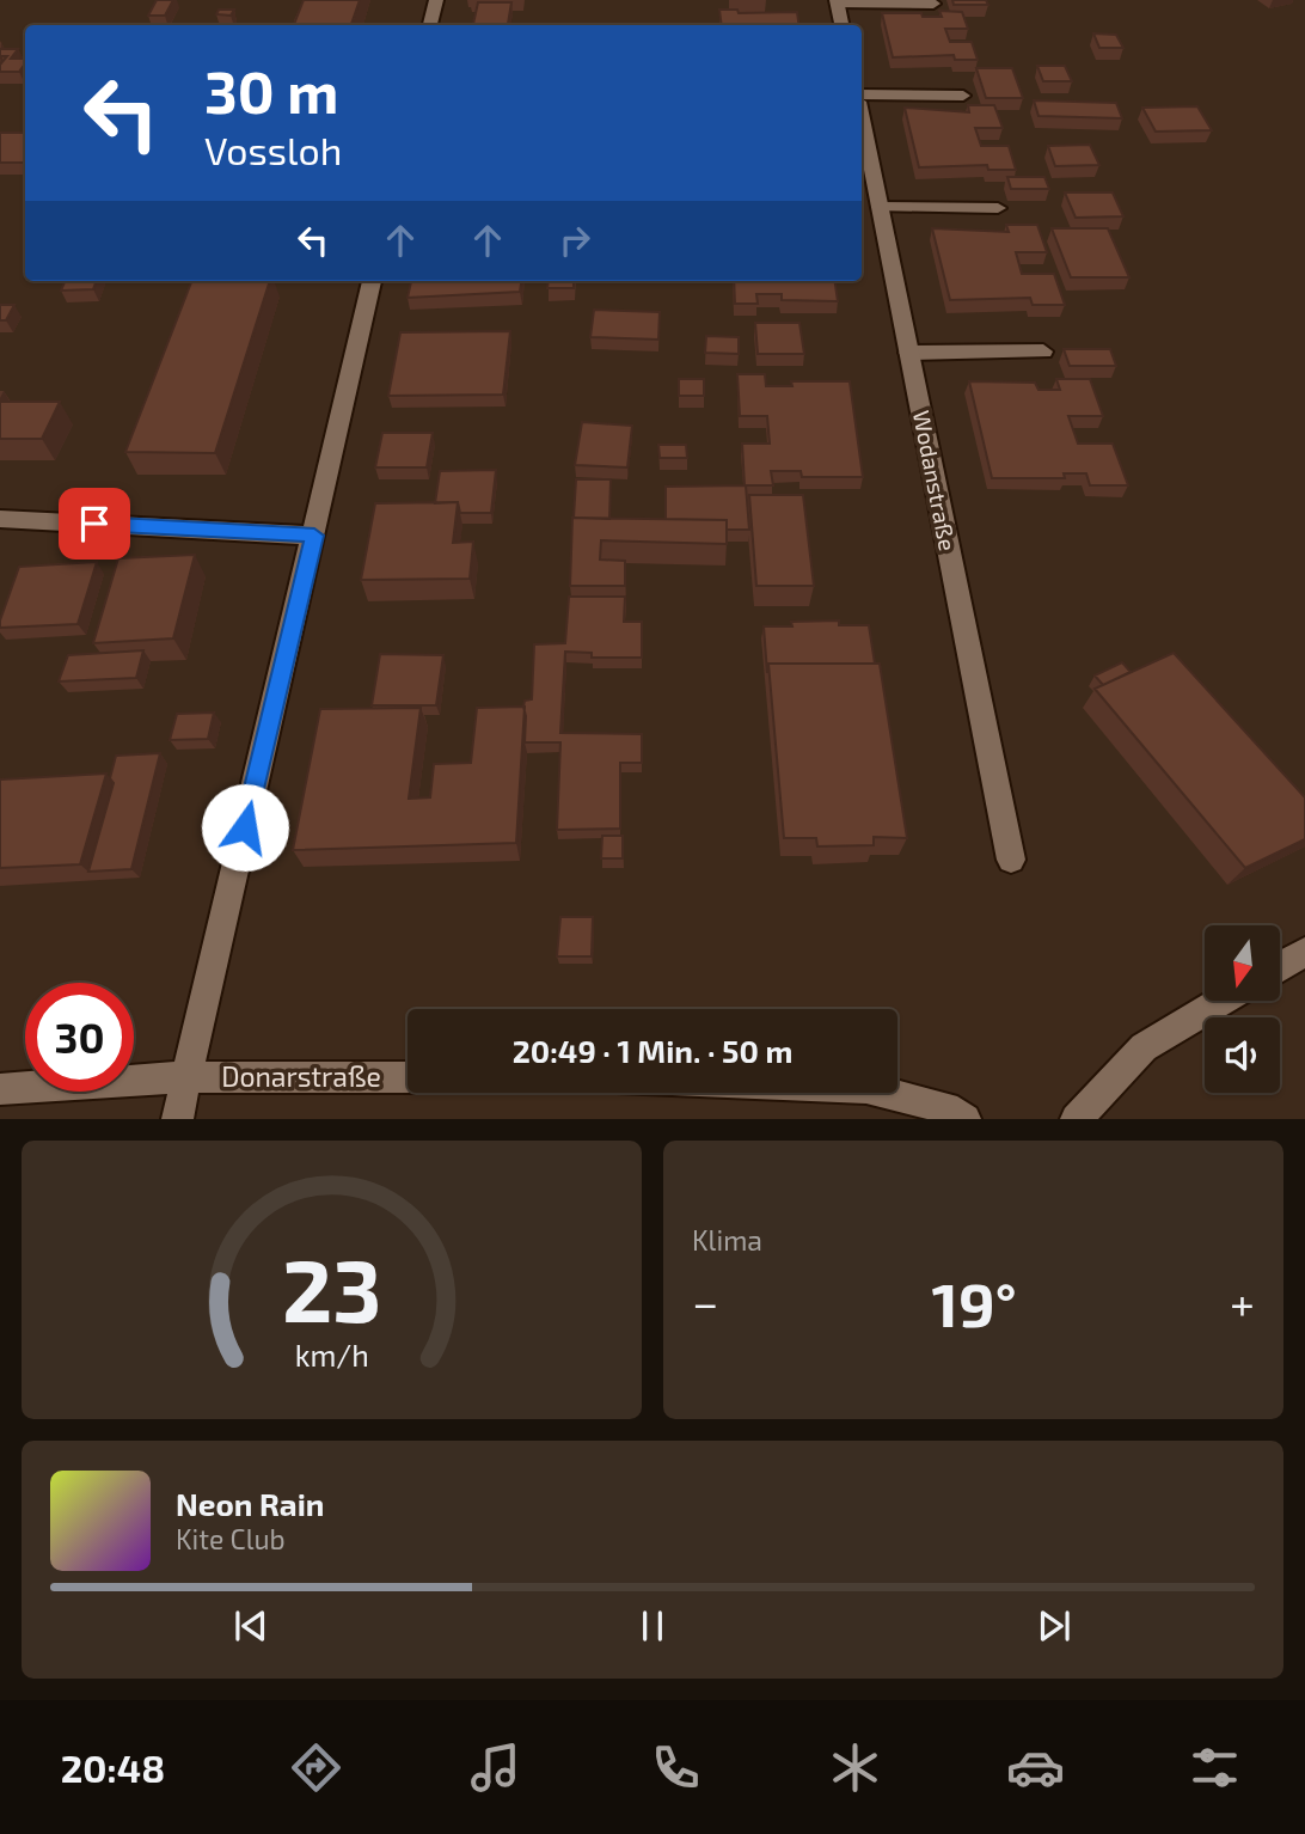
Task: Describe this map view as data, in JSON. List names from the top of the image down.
{
  "streets": {
    "street": ["Wodanstraße", "Donarstraße"]
  },
  "north": "bottom",
  "page": {
    "turn": ["30 m", "Vossloh"],
    "limit": "30",
    "trip": "20:49 · 1 Min. · 50 m",
    "tile": "Klima",
    "heat": ["−", "19°", "+"],
    "song": ["Neon Rain", "Kite Club"],
    "tabs": "20:48",
    "gauge": ["23", "km/h"]
  }
}
